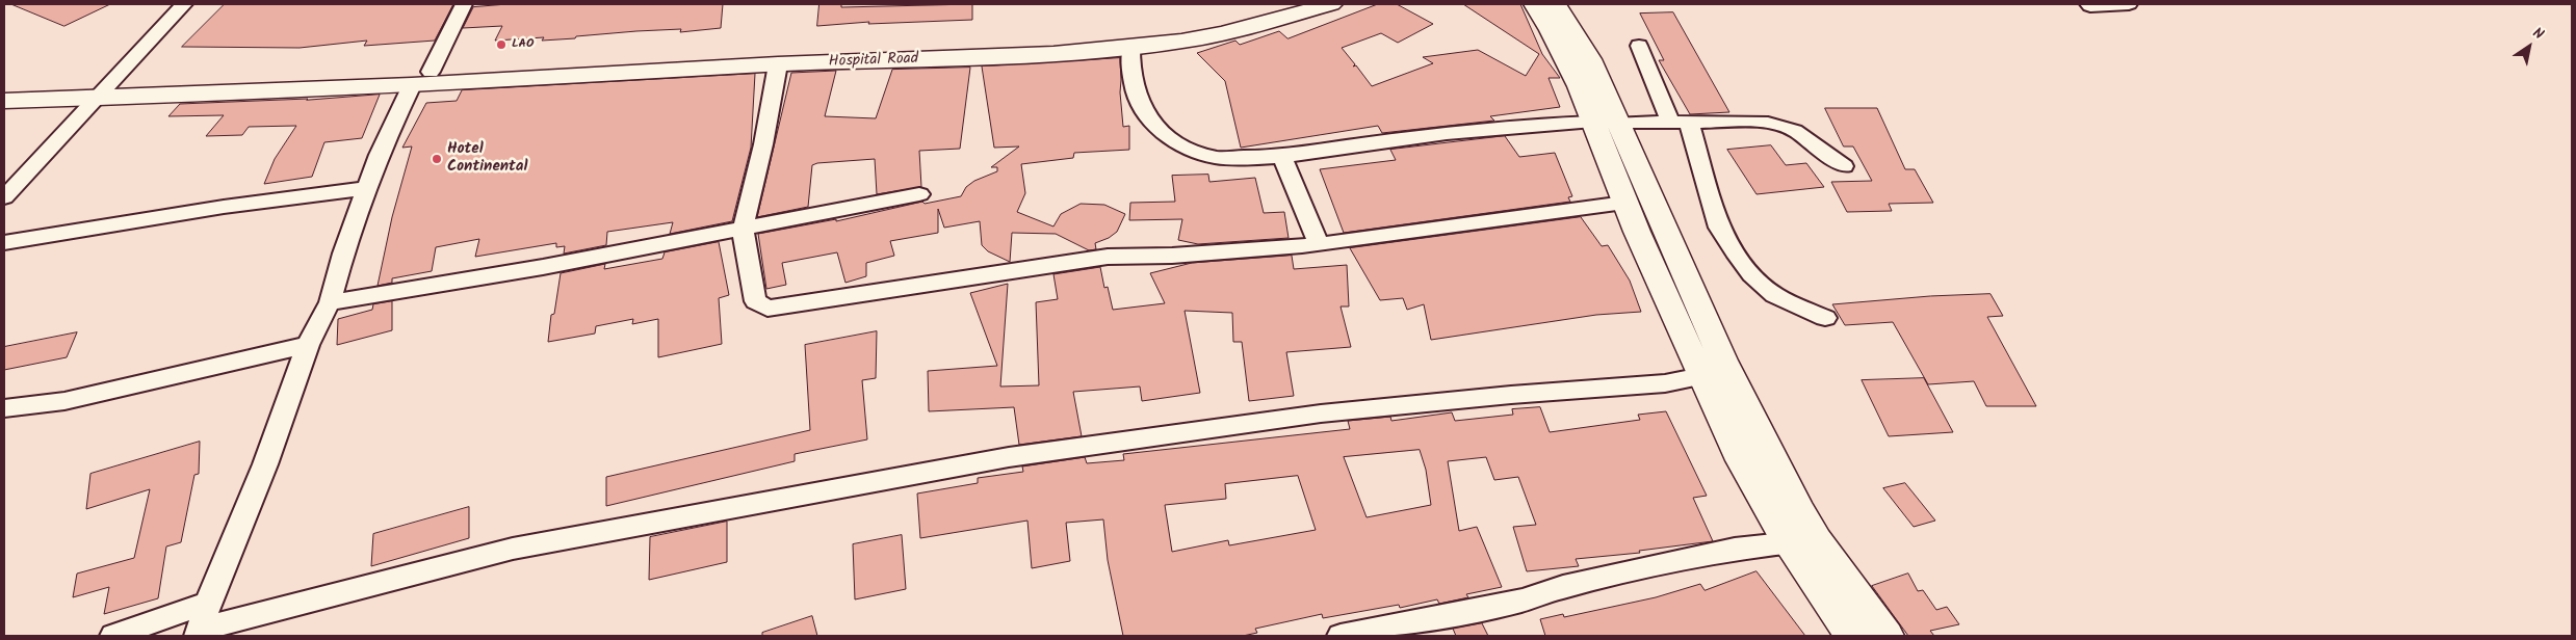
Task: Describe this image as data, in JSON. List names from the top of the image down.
{
  "streets": {
    "street": ["Hospital Road"]
  },
  "places": ["LAO", "Hotel Continental"],
  "north": "top right"
}
